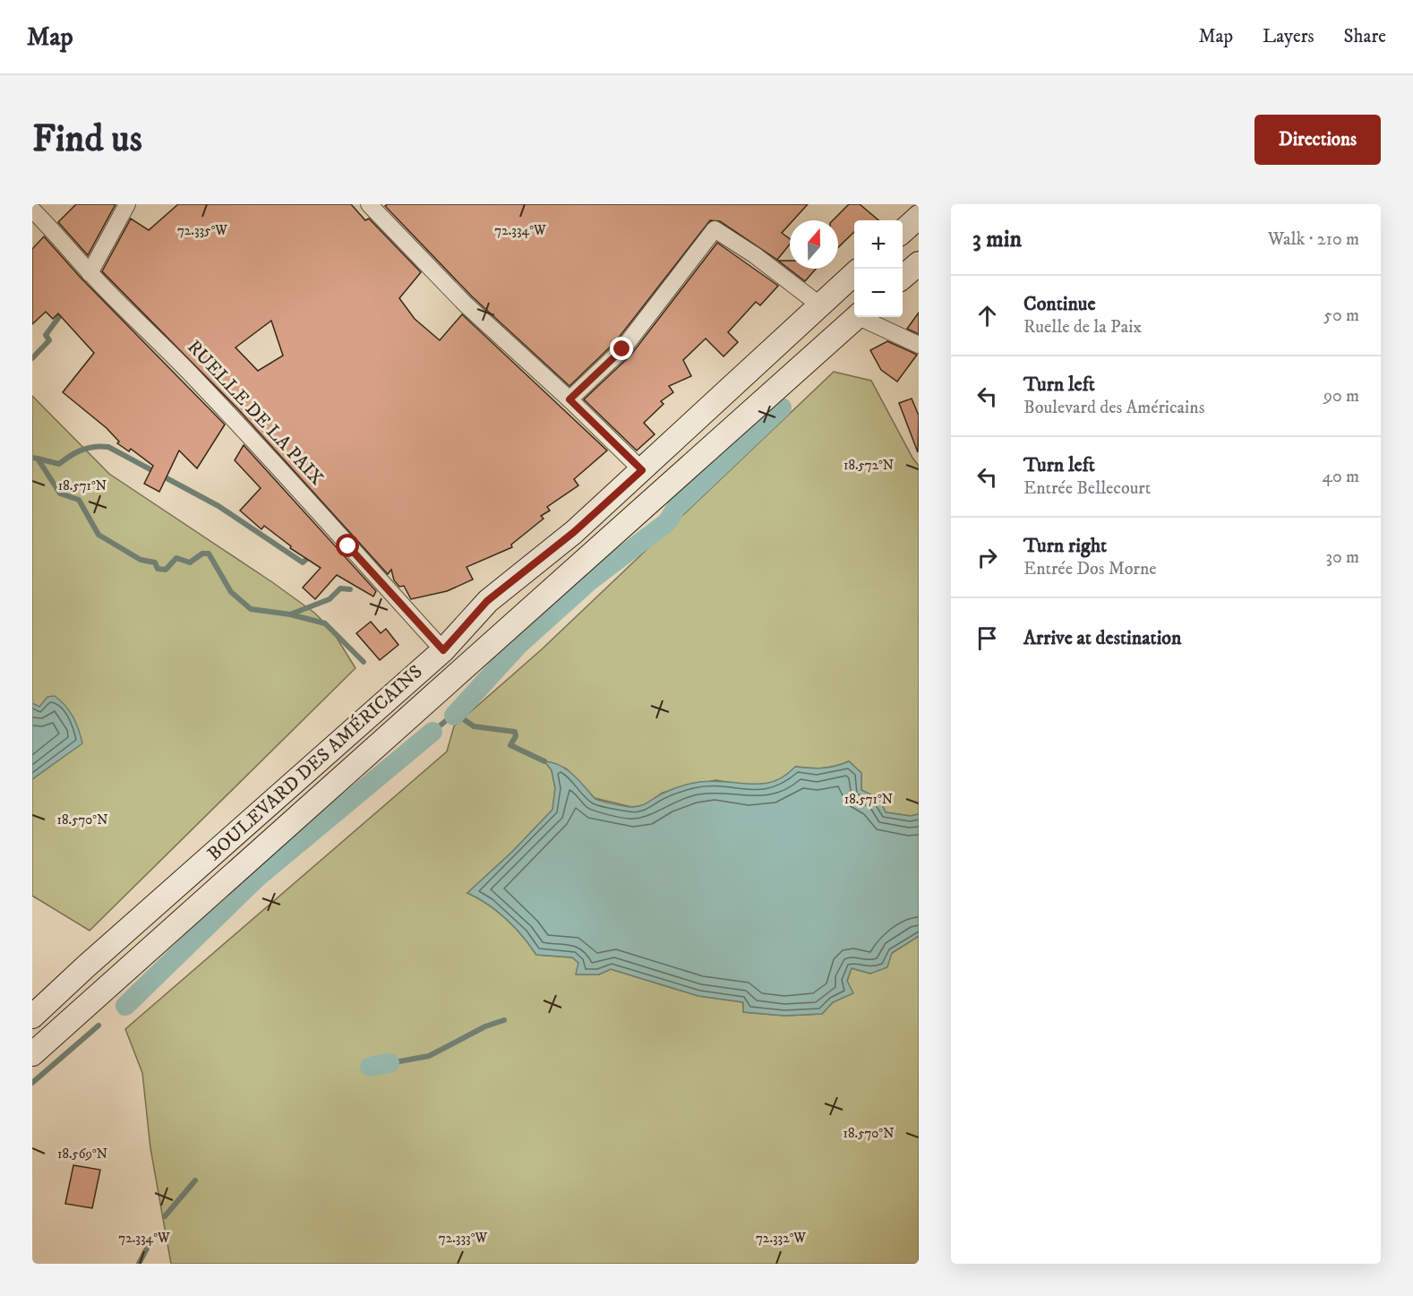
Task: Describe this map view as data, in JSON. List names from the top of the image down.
{
  "streets": {
    "main road": ["BOULEVARD DES AMÉRICAINS"],
    "street": ["RUELLE DE LA PAIX"]
  },
  "crossings": [
    ["RUELLE DE LA PAIX", "BOULEVARD DES AMÉRICAINS"]
  ],
  "north": "top",
  "page": {
    "header": "Map",
    "nav": ["Map", "Layers", "Share"],
    "buttons": "Directions",
    "title": "Find us",
    "heading": ["3 min", "Walk · 210 m"],
    "map_buttons": ["+", "−"],
    "list": [
      ["Continue", "Ruelle de la Paix", "50 m"],
      ["Turn left", "Boulevard des Américains", "90 m"],
      ["Turn left", "Entrée Bellecourt", "40 m"],
      ["Turn right", "Entrée Dos Morne", "30 m"],
      "Arrive at destination"
    ]
  },
  "coordinates": [
    "72.335°W",
    "72.334°W",
    "18.572°N",
    "18.571°N",
    "18.570°N",
    "18.569°N",
    "72.333°W",
    "72.332°W"
  ]
}
